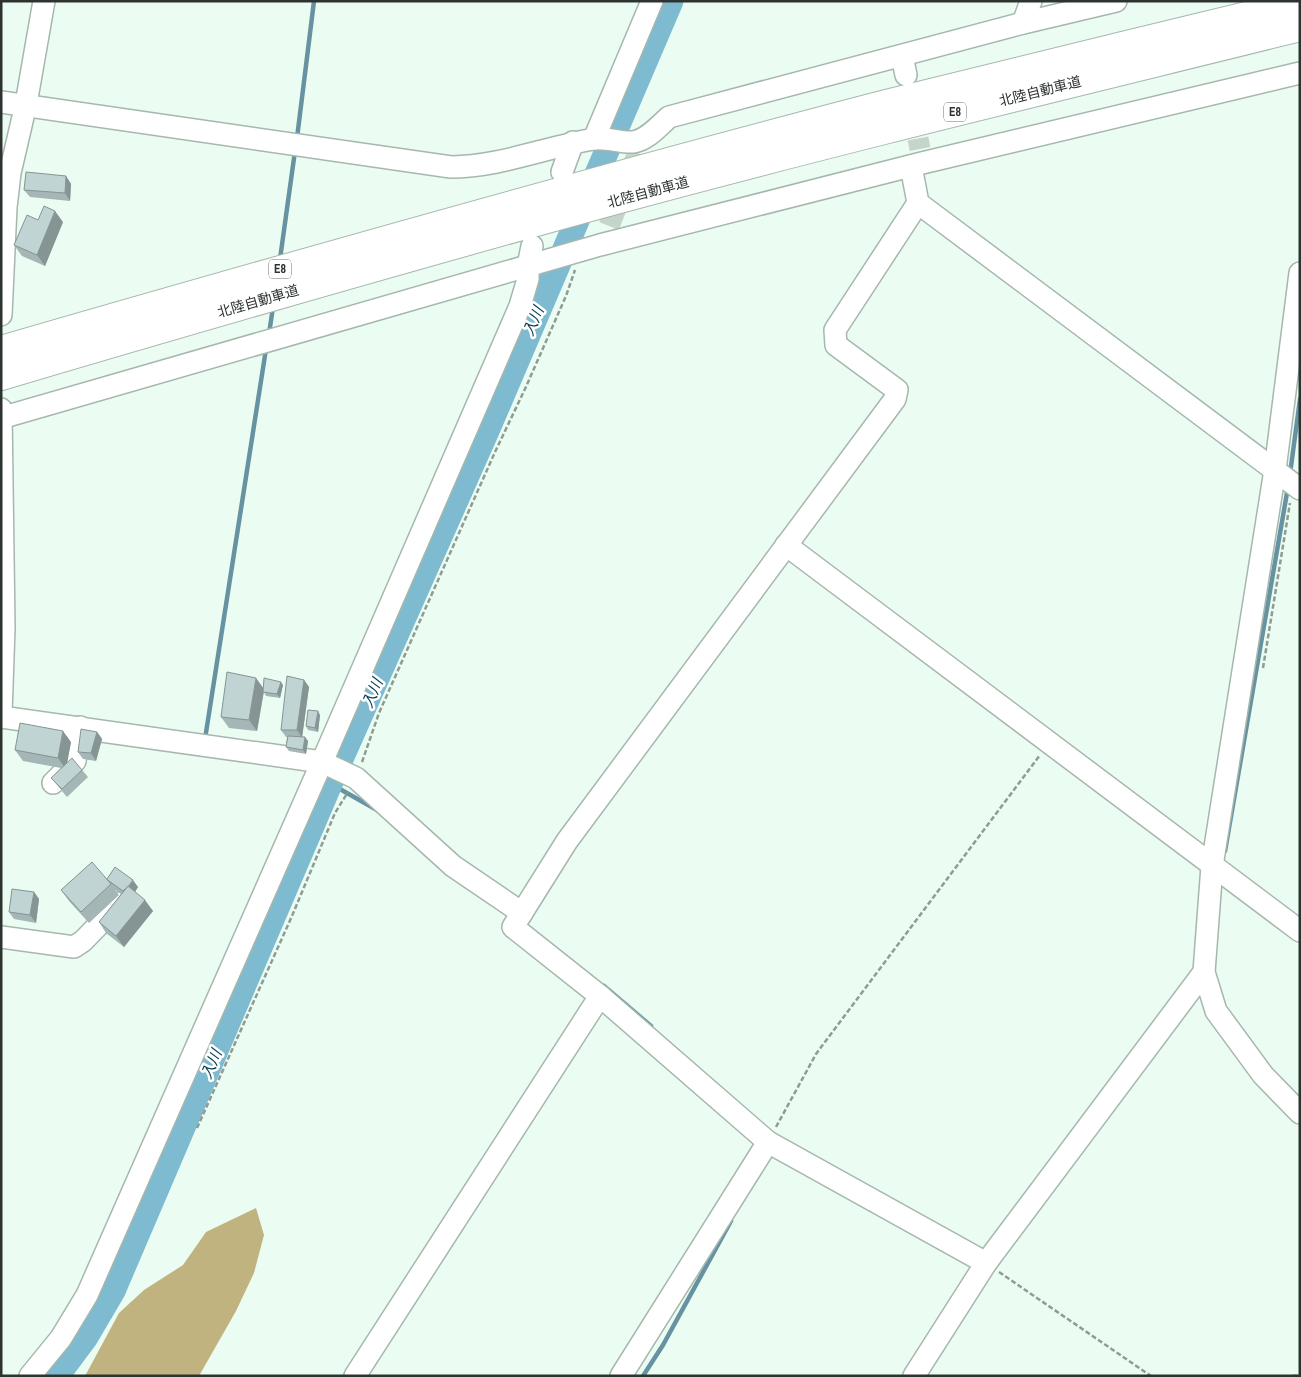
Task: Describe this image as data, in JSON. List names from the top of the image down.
{
  "streets": {
    "highway": ["北陸自動車道", "E8"]
  },
  "water": ["入川"]
}
